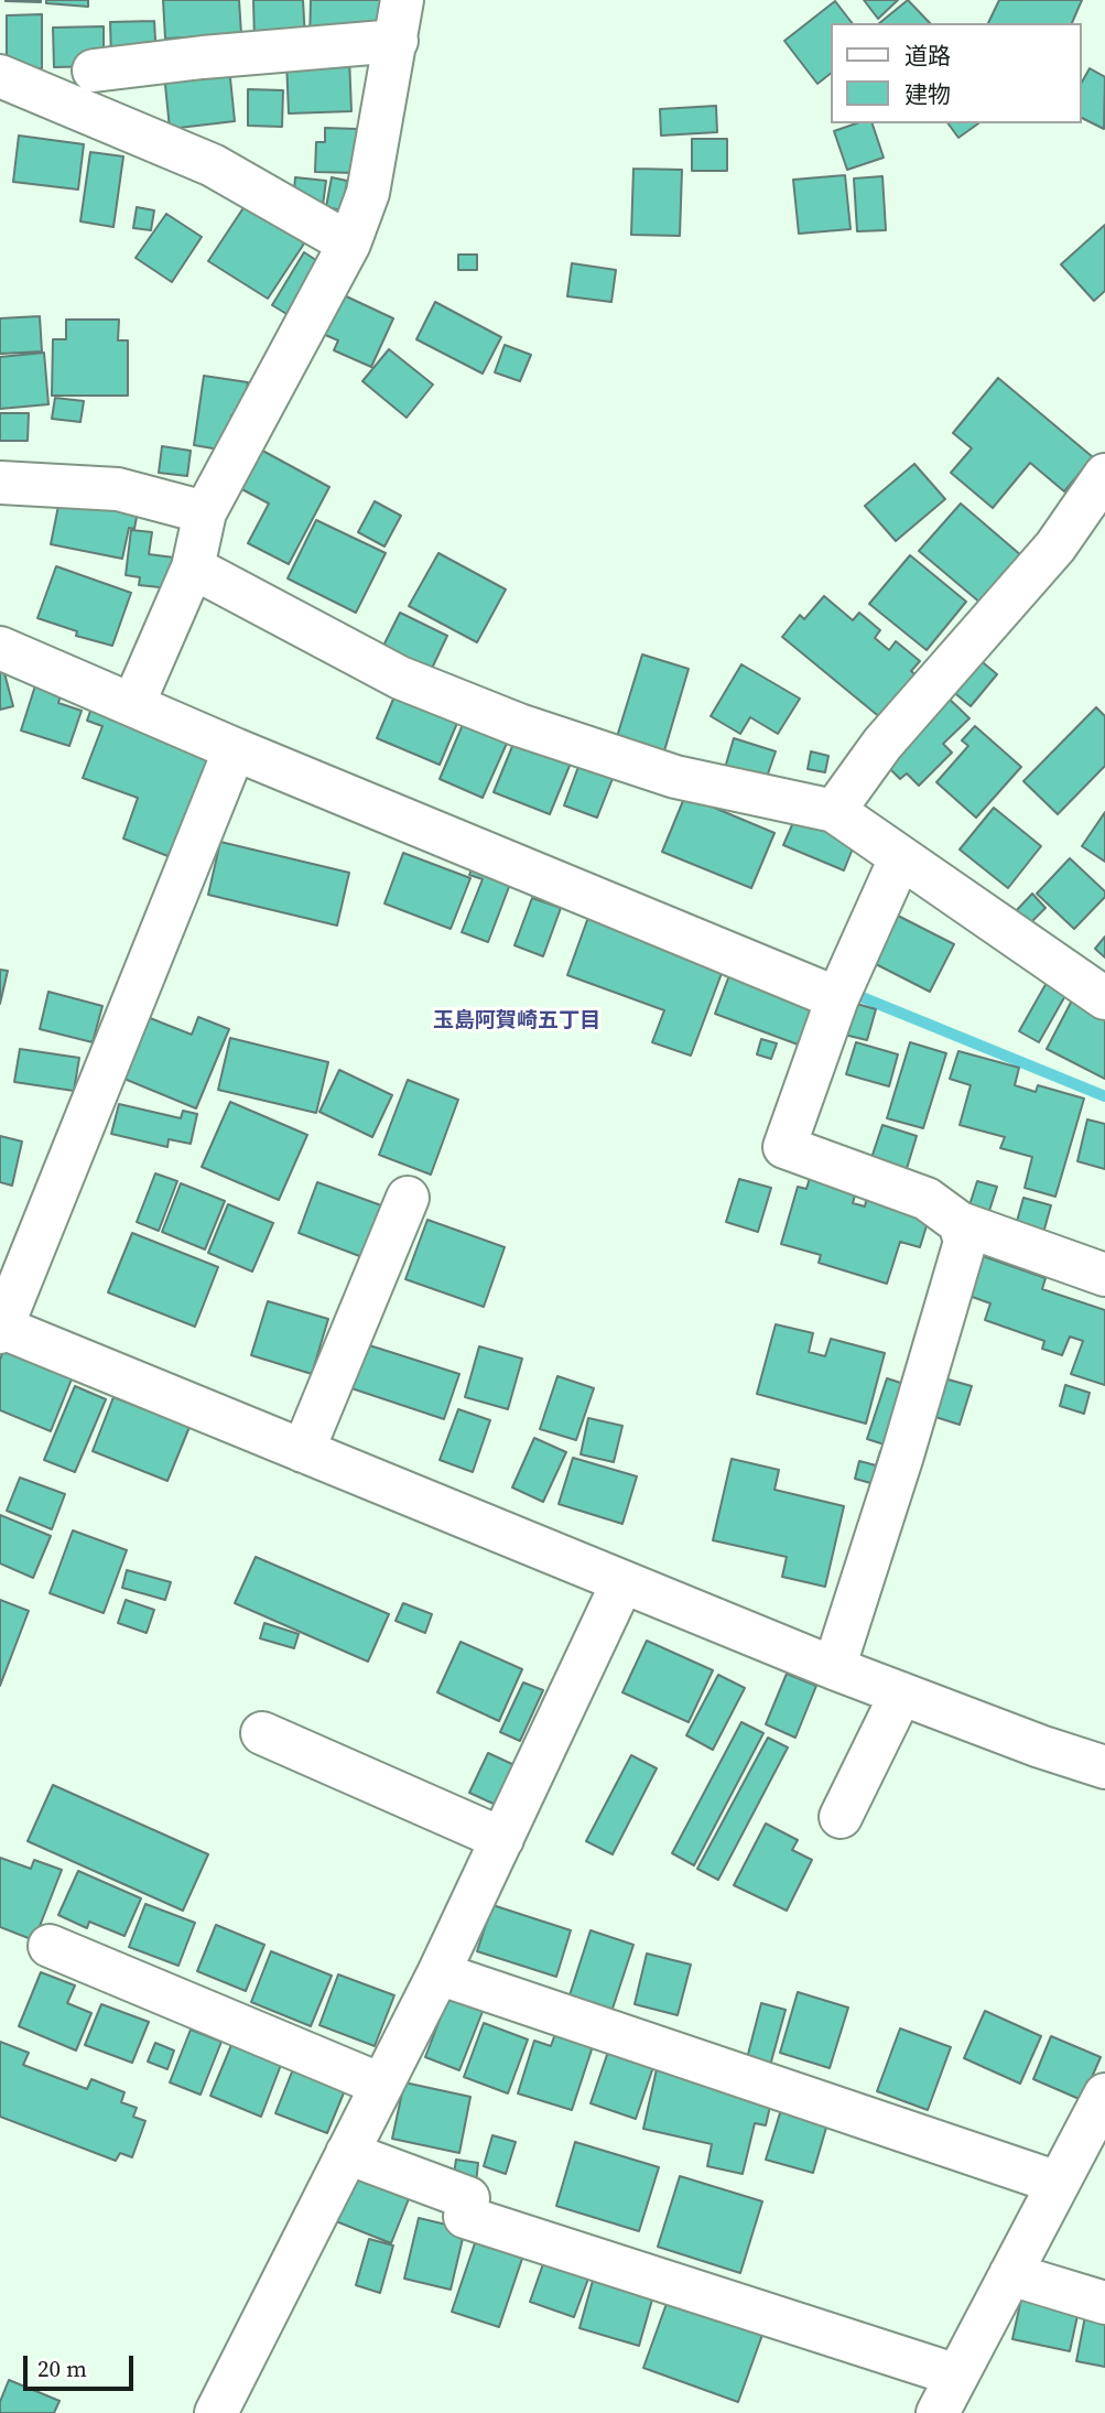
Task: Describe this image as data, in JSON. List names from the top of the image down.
{
  "districts": ["玉島阿賀崎五丁目"],
  "legend": ["道路", "建物"],
  "scale_bar": "20 m"
}
